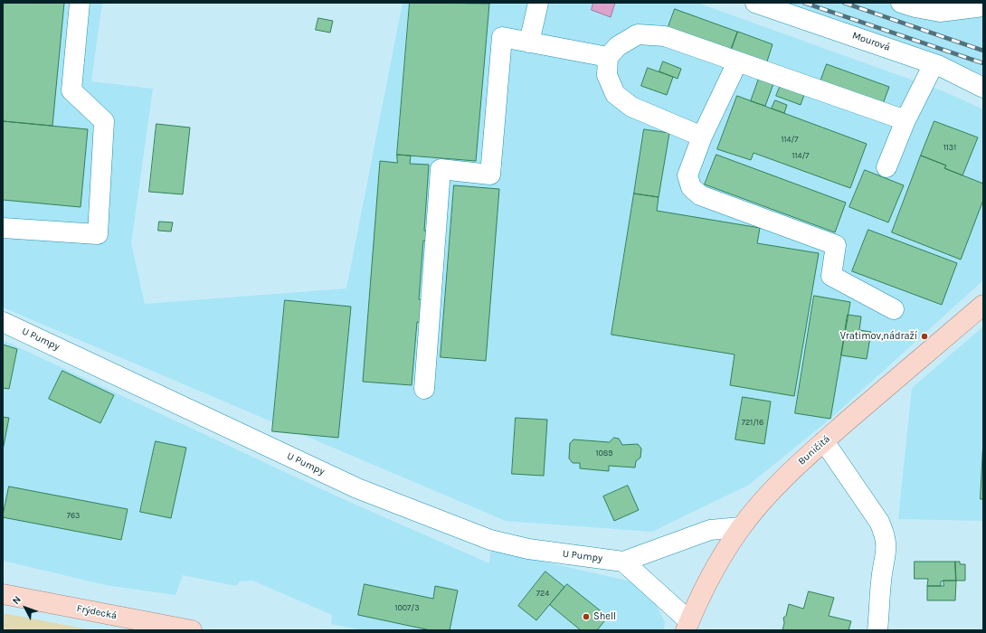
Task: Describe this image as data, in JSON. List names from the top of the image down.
{
  "streets": {
    "main road": ["Buničitá", "Frýdecká"],
    "street": ["Mourová", "U Pumpy"]
  },
  "crossings": [
    ["U Pumpy", "Buničitá"]
  ],
  "places": ["Vratimov,nádraží", "Shell"],
  "house_numbers": [
    "114/7",
    "1131",
    "114/7",
    "721/16",
    "1089",
    "763",
    "724",
    "1007/3"
  ],
  "north": "top left"
}
